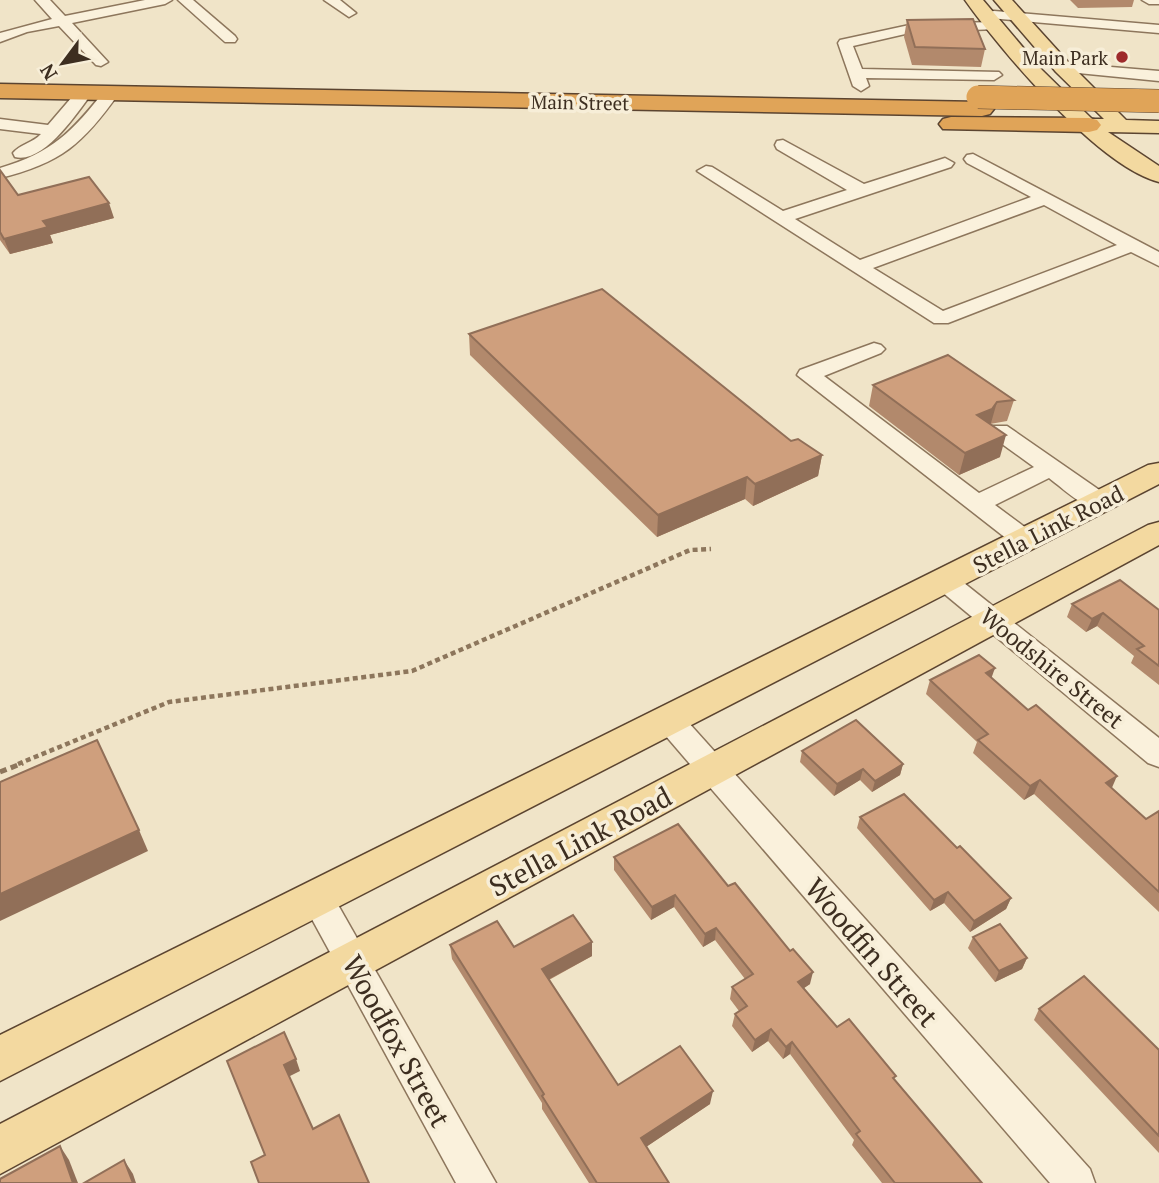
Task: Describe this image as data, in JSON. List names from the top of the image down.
{
  "streets": {
    "highway": ["Main Street"],
    "main road": ["Stella Link Road"],
    "street": ["Woodshire Street", "Woodfin Street", "Woodfox Street"]
  },
  "crossings": [
    ["Stella Link Road", "Woodshire Street"],
    ["Stella Link Road", "Woodfin Street"],
    ["Stella Link Road", "Woodfox Street"]
  ],
  "places": ["Main Park"],
  "north": "bottom left"
}
